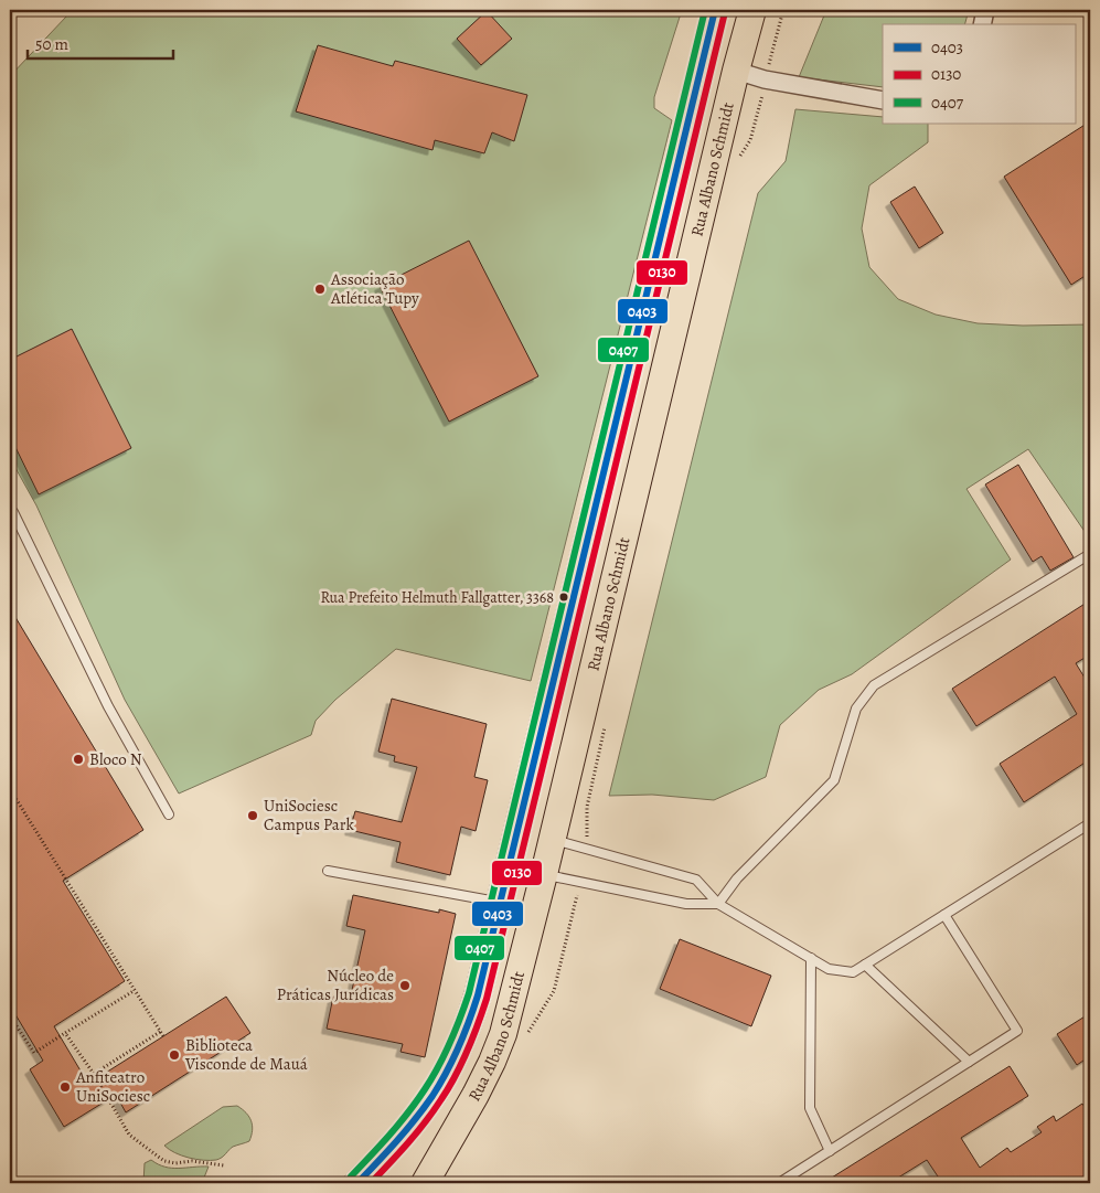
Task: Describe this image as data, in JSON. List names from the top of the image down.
{
  "streets": {
    "main road": ["Rua Albano Schmidt"]
  },
  "places": [
    "Associação Atlética Tupy",
    "Rua Prefeito Helmuth Fallgatter, 3368",
    "Bloco N",
    "UniSociesc Campus Park",
    "Núcleo de Práticas Jurídicas",
    "Biblioteca Visconde de Mauá",
    "Anfiteatro UniSociesc"
  ],
  "lines": ["transit line 0403", "transit line 0407", "transit line 0130"],
  "legend": ["0403", "0130", "0407"],
  "scale_bar": "50 m"
}
